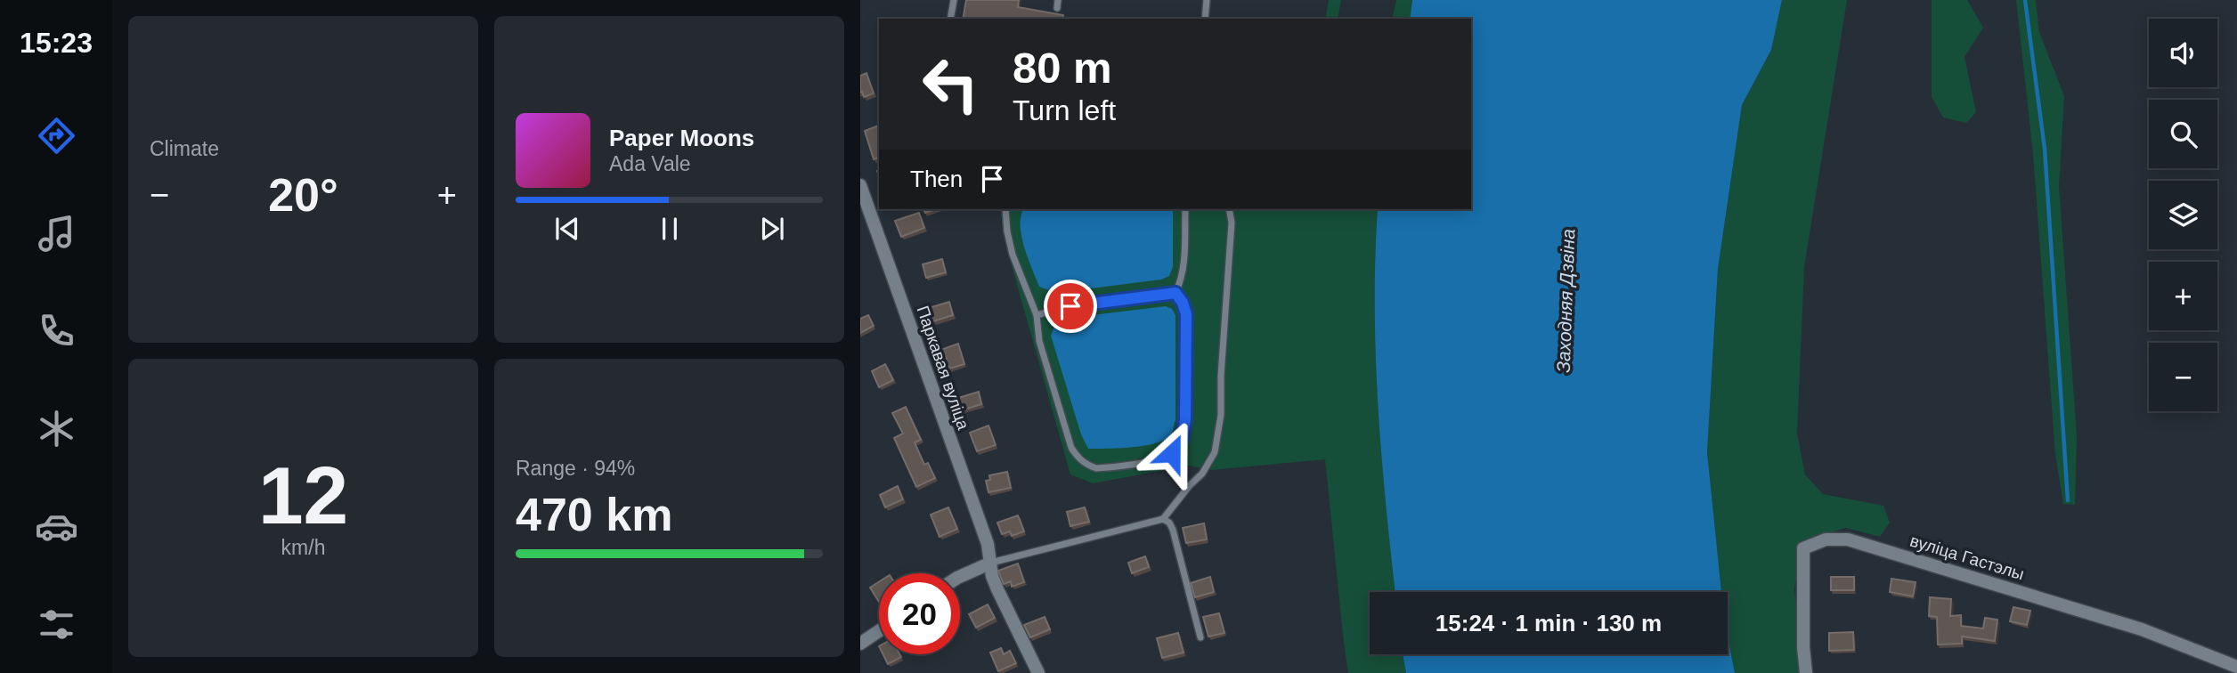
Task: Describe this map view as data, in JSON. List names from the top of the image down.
{
  "streets": {
    "street": ["Паркавая вуліца", "вуліца Гастэлы"]
  },
  "water": ["Заходняя Дзвіна"],
  "page": {
    "tabs": "15:23",
    "tile": [
      "Climate",
      ["12", "km/h"],
      ["Range · 94%", "470 km"]
    ],
    "map_buttons": ["+", "−"],
    "turn": ["80 m", "Turn left"],
    "song": ["Paper Moons", "Ada Vale"],
    "then": "Then",
    "heat": ["−", "20°", "+"],
    "limit": "20",
    "trip": "15:24 · 1 min · 130 m"
  }
}
